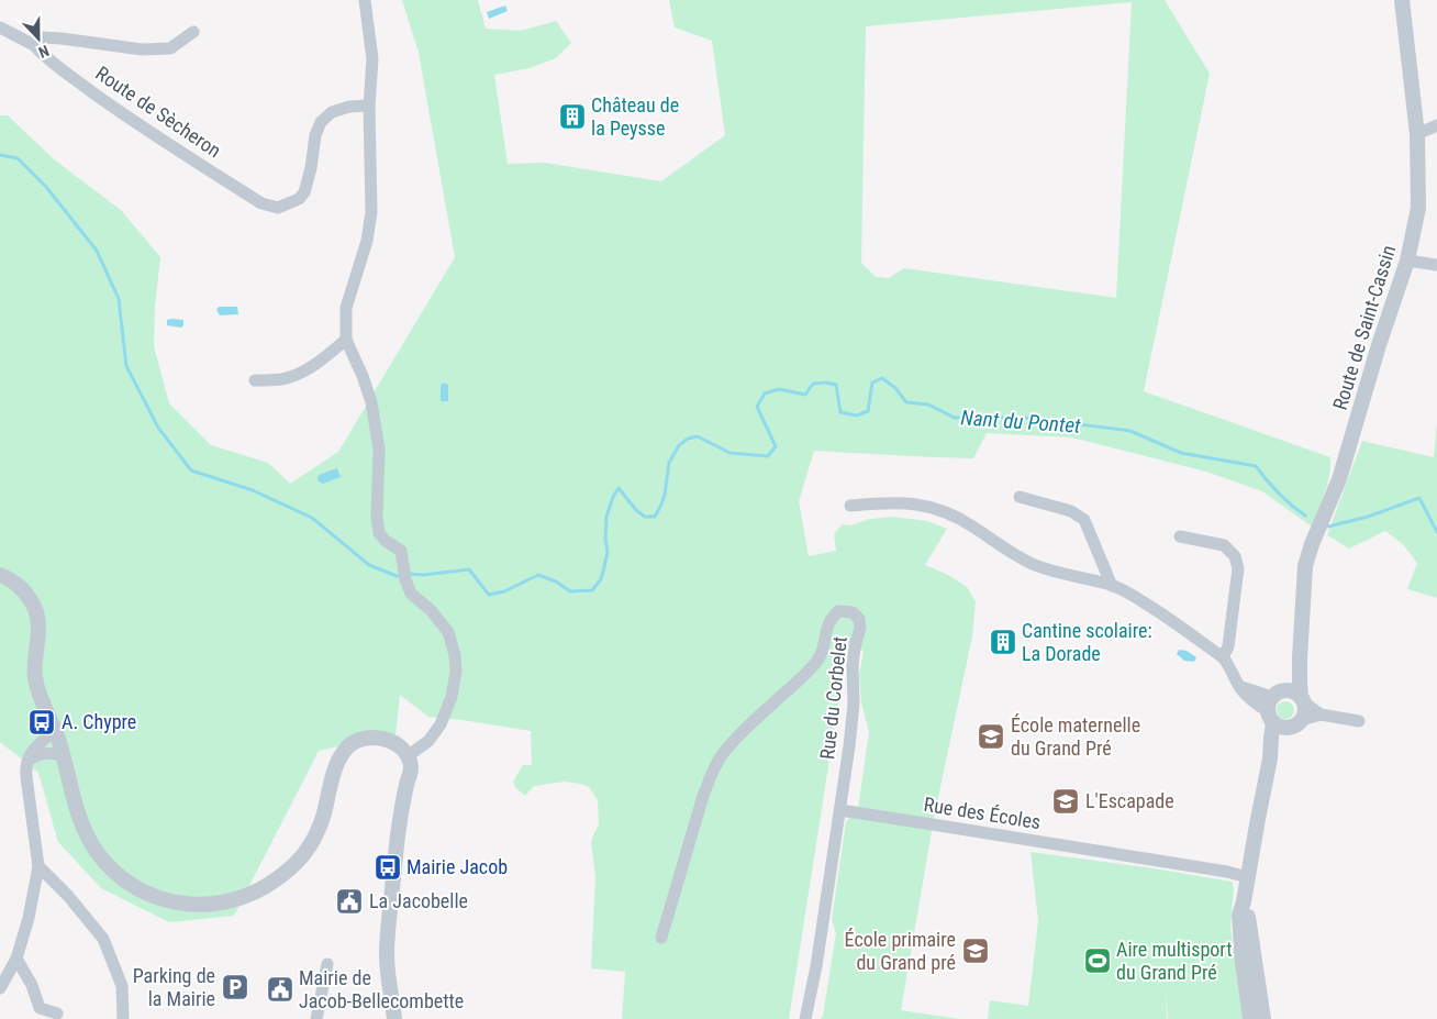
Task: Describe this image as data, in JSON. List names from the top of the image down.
{
  "streets": {
    "street": [
      "Route de Sècheron",
      "Route de Saint-Cassin",
      "Rue du Corbelet",
      "Rue des Écoles"
    ]
  },
  "crossings": [
    ["Route de Saint-Cassin", "Rue des Écoles"],
    ["Rue du Corbelet", "Rue des Écoles"]
  ],
  "water": ["Nant du Pontet"],
  "places": {
    "building": ["Château de la Peysse", "Cantine scolaire: La Dorade"],
    "bus stop": ["A. Chypre", "Mairie Jacob"],
    "school or university": ["École maternelle du Grand Pré", "L'Escapade", "École primaire du Grand pré"],
    "public building": ["La Jacobelle", "Mairie de Jacob-Bellecombette"],
    "sports": ["Aire multisport du Grand Pré"],
    "parking": ["Parking de la Mairie"]
  },
  "north": "bottom"
}
